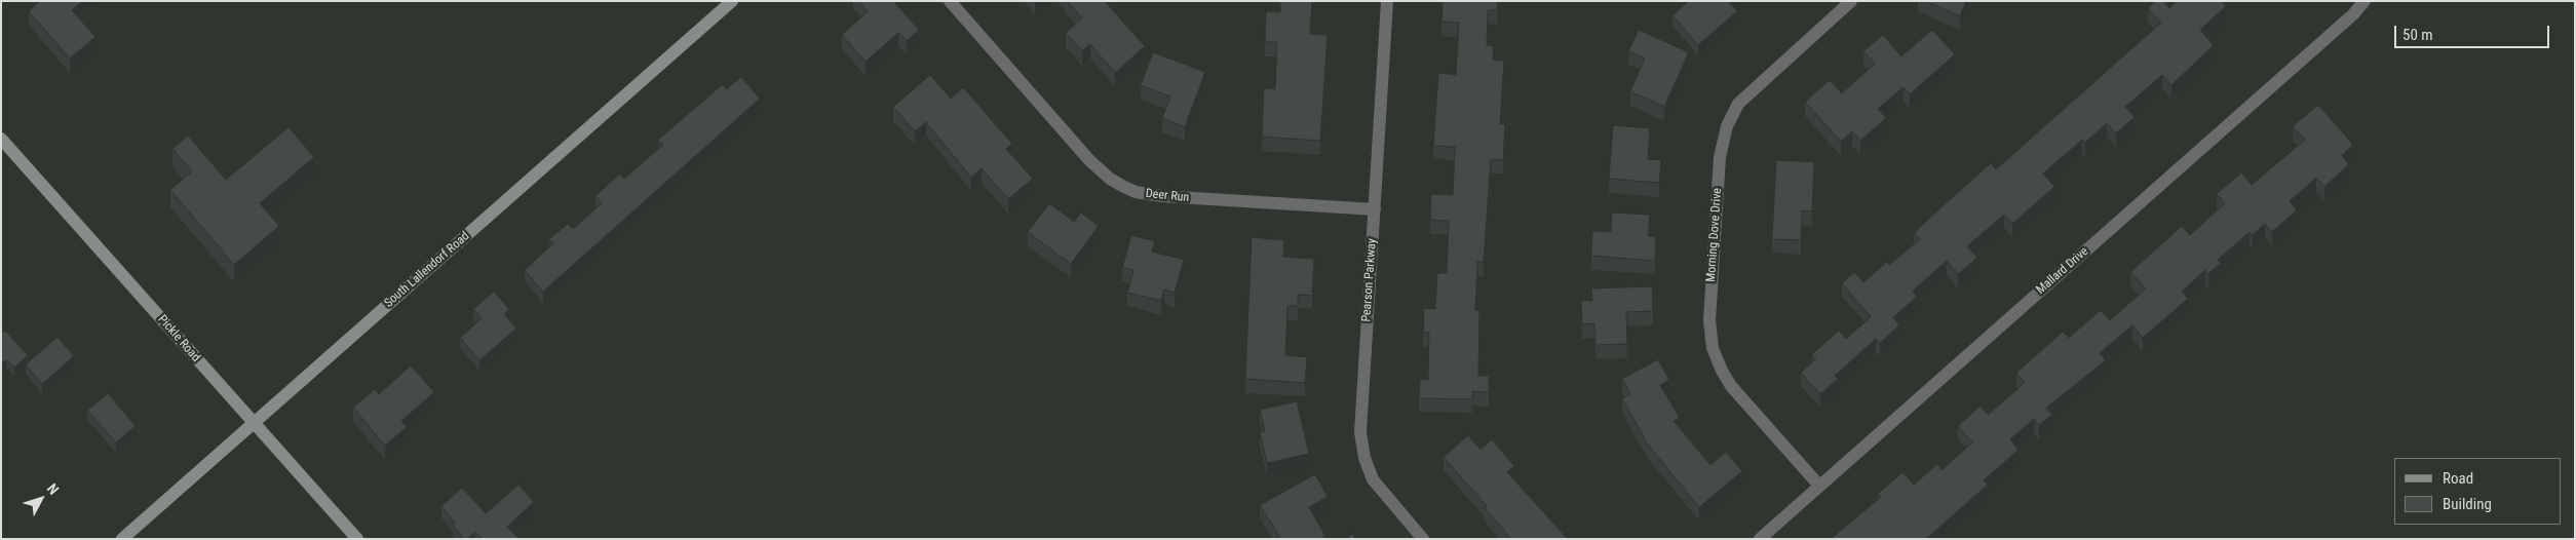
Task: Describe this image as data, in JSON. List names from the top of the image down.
{
  "streets": {
    "street": [
      "Deer Run",
      "Morning Dove Drive",
      "South Lallendorf Road",
      "Mallard Drive",
      "Pearson Parkway",
      "Pickle Road"
    ]
  },
  "crossings": [
    ["Deer Run", "Pearson Parkway"],
    ["Morning Dove Drive", "Mallard Drive"],
    ["South Lallendorf Road", "Pickle Road"]
  ],
  "legend": ["Road", "Building"],
  "scale_bar": "50 m",
  "north": "top right"
}
